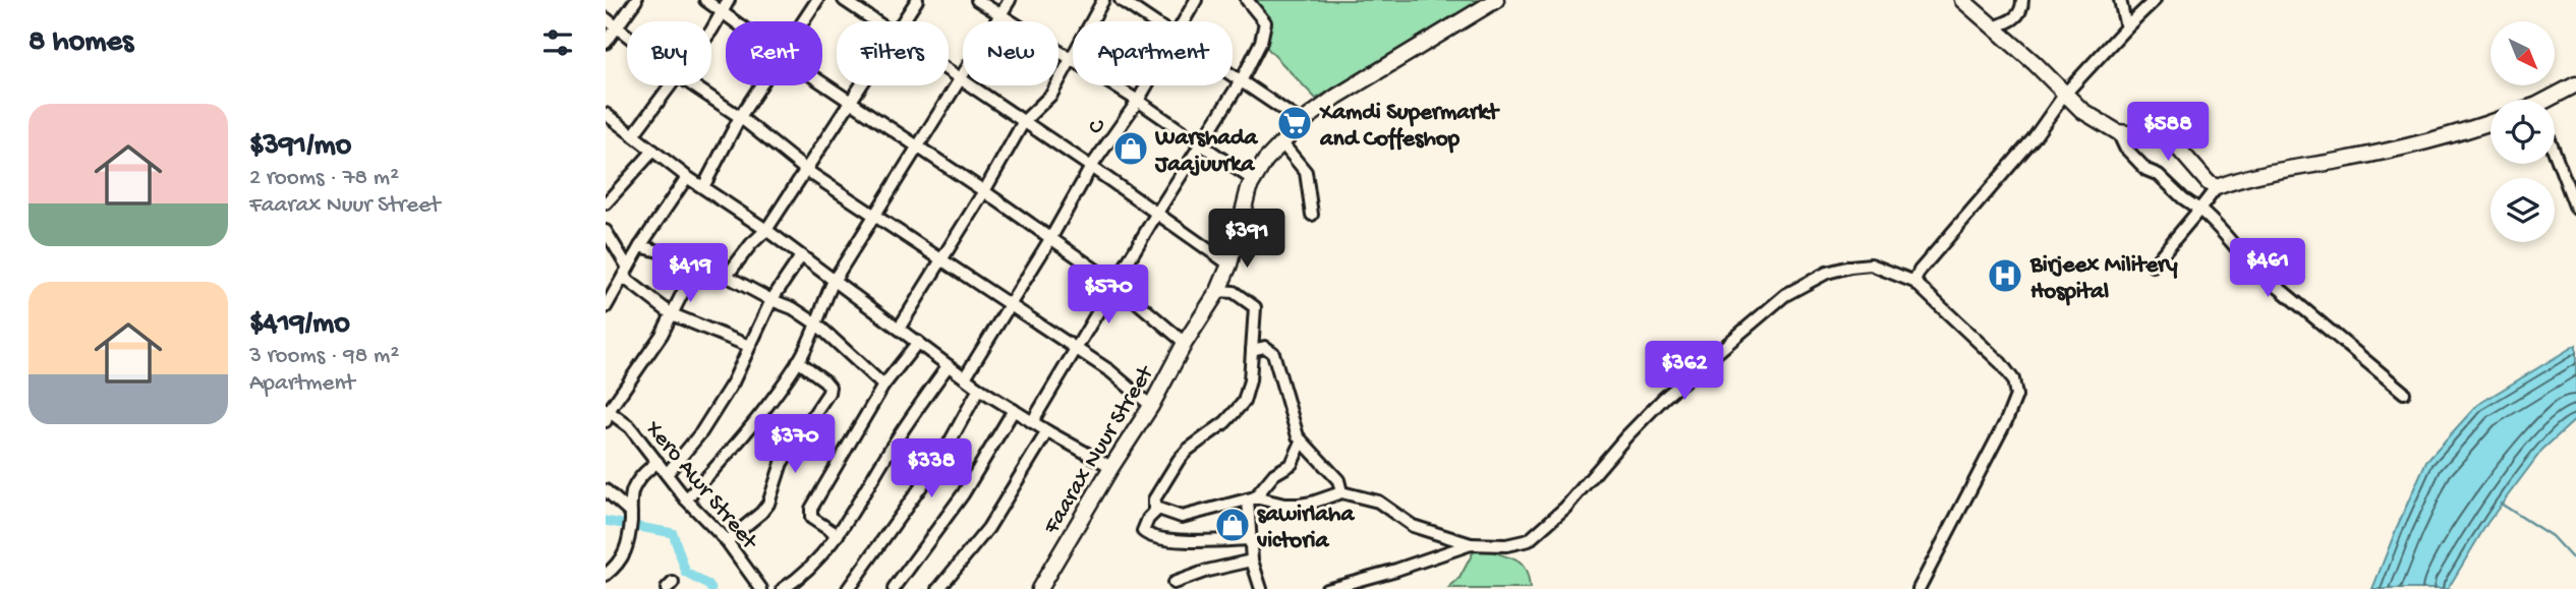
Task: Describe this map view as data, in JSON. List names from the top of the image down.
{
  "streets": {
    "main road": ["Faarax Nuur Street"],
    "street": ["C", "Xero Awr Street"]
  },
  "places": {
    "supermarket": ["Xamdi Supermarkt and Coffeshop"],
    "shop": ["Warshada Jaajuurka", "sawirlaha victoria"],
    "hospital": ["Birjeex Militery Hospital"]
  },
  "north": "bottom right",
  "page": {
    "heading": "8 homes",
    "chip": [
      "Buy",
      "Rent",
      "Filters",
      "New",
      "Apartment"
    ],
    "list": [
      {
        "name": "$391/mo",
        "note": "2 rooms · 78 m² · Faarax Nuur Street"
      },
      {
        "name": "$419/mo",
        "note": "3 rooms · 98 m² · Apartment"
      }
    ],
    "price": [
      "$588",
      "$391",
      "$461",
      "$419",
      "$570",
      "$362",
      "$370",
      "$338"
    ]
  }
}
